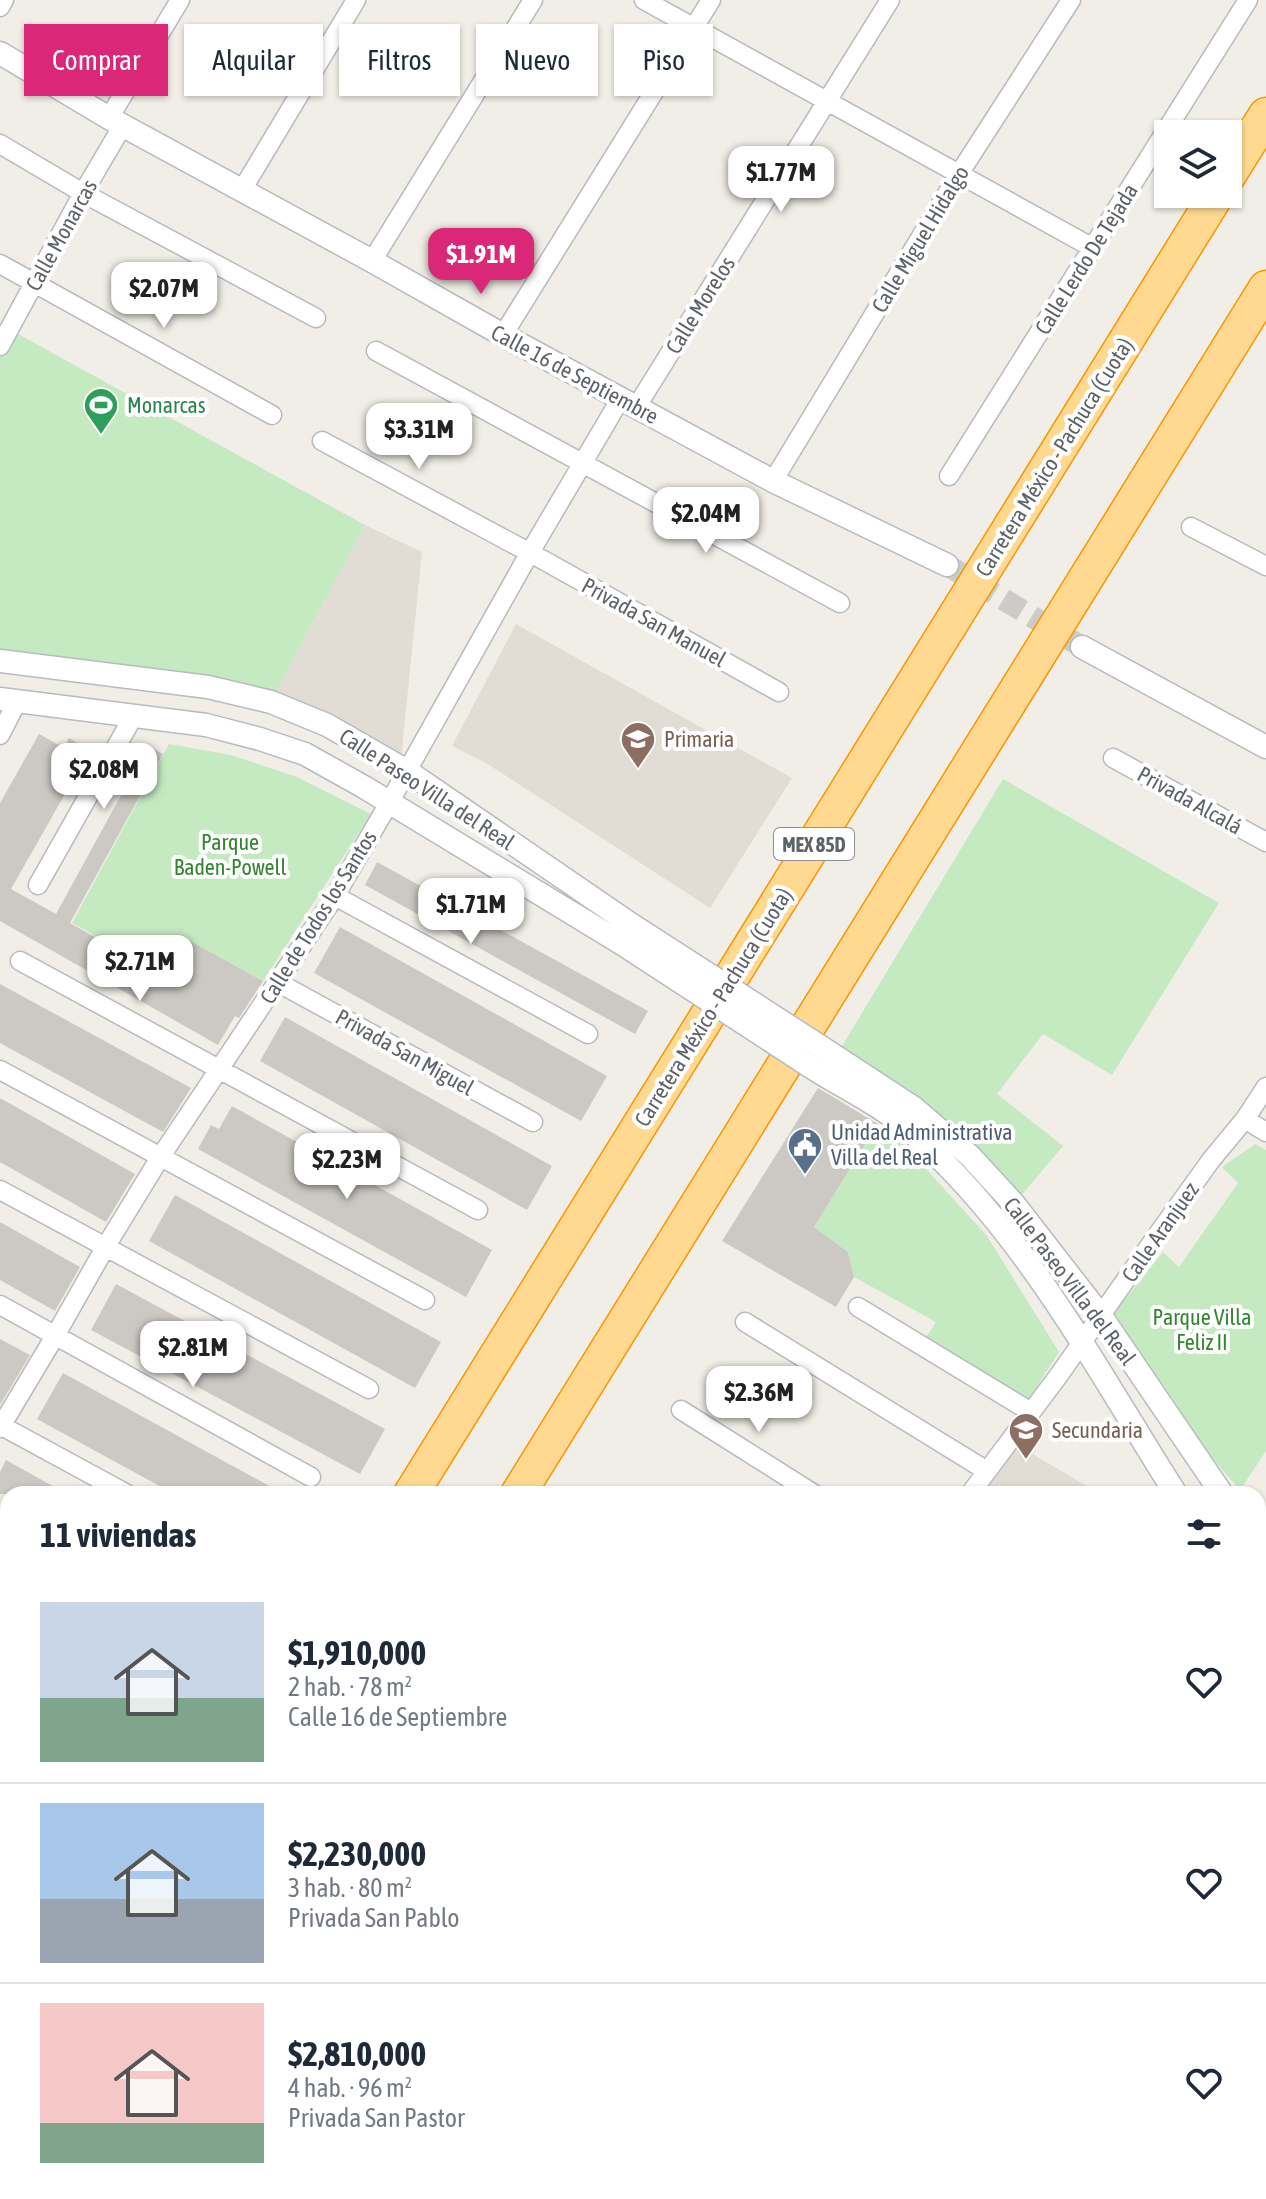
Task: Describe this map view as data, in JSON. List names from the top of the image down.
{
  "streets": {
    "highway": ["Carretera México - Pachuca (Cuota)", "MEX 85D"],
    "street": [
      "Calle Monarcas",
      "Calle Miguel Hidalgo",
      "Calle Lerdo De Tejada",
      "Calle Morelos",
      "Calle 16 de Septiembre",
      "Privada San Manuel",
      "Calle Paseo Villa del Real",
      "Privada Alcalá",
      "Calle de Todos los Santos",
      "Privada San Miguel",
      "Calle Aranjuez"
    ]
  },
  "crossings": [
    ["Calle Monarcas", "Calle 16 de Septiembre"],
    ["Calle Miguel Hidalgo", "Calle 16 de Septiembre"],
    ["Calle Morelos", "Calle 16 de Septiembre"],
    ["Calle Morelos", "Calle de Todos los Santos"],
    ["Calle 16 de Septiembre", "Calle de Todos los Santos"],
    ["Privada San Manuel", "Calle de Todos los Santos"],
    ["Calle Paseo Villa del Real", "Calle de Todos los Santos"],
    ["Calle Paseo Villa del Real", "Calle Aranjuez"],
    ["Calle de Todos los Santos", "Privada San Miguel"]
  ],
  "parks": ["Parque Baden-Powell", "Parque Villa Feliz II"],
  "places": {
    "sports": ["Monarcas"],
    "school or university": ["Primaria", "Secundaria"],
    "public building": ["Unidad Administrativa Villa del Real"]
  },
  "page": {
    "chip": [
      "Comprar",
      "Alquilar",
      "Filtros",
      "Nuevo",
      "Piso"
    ],
    "price": [
      "$1.77M",
      "$1.91M",
      "$2.07M",
      "$3.31M",
      "$2.04M",
      "$2.08M",
      "$1.71M",
      "$2.71M",
      "$2.23M",
      "$2.81M",
      "$2.36M"
    ],
    "heading": "11 viviendas",
    "list": [
      {
        "name": "$1,910,000",
        "note": "2 hab. · 78 m² · Calle 16 de Septiembre"
      },
      {
        "name": "$2,230,000",
        "note": "3 hab. · 80 m² · Privada San Pablo"
      },
      {
        "name": "$2,810,000",
        "note": "4 hab. · 96 m² · Privada San Pastor"
      }
    ]
  }
}
